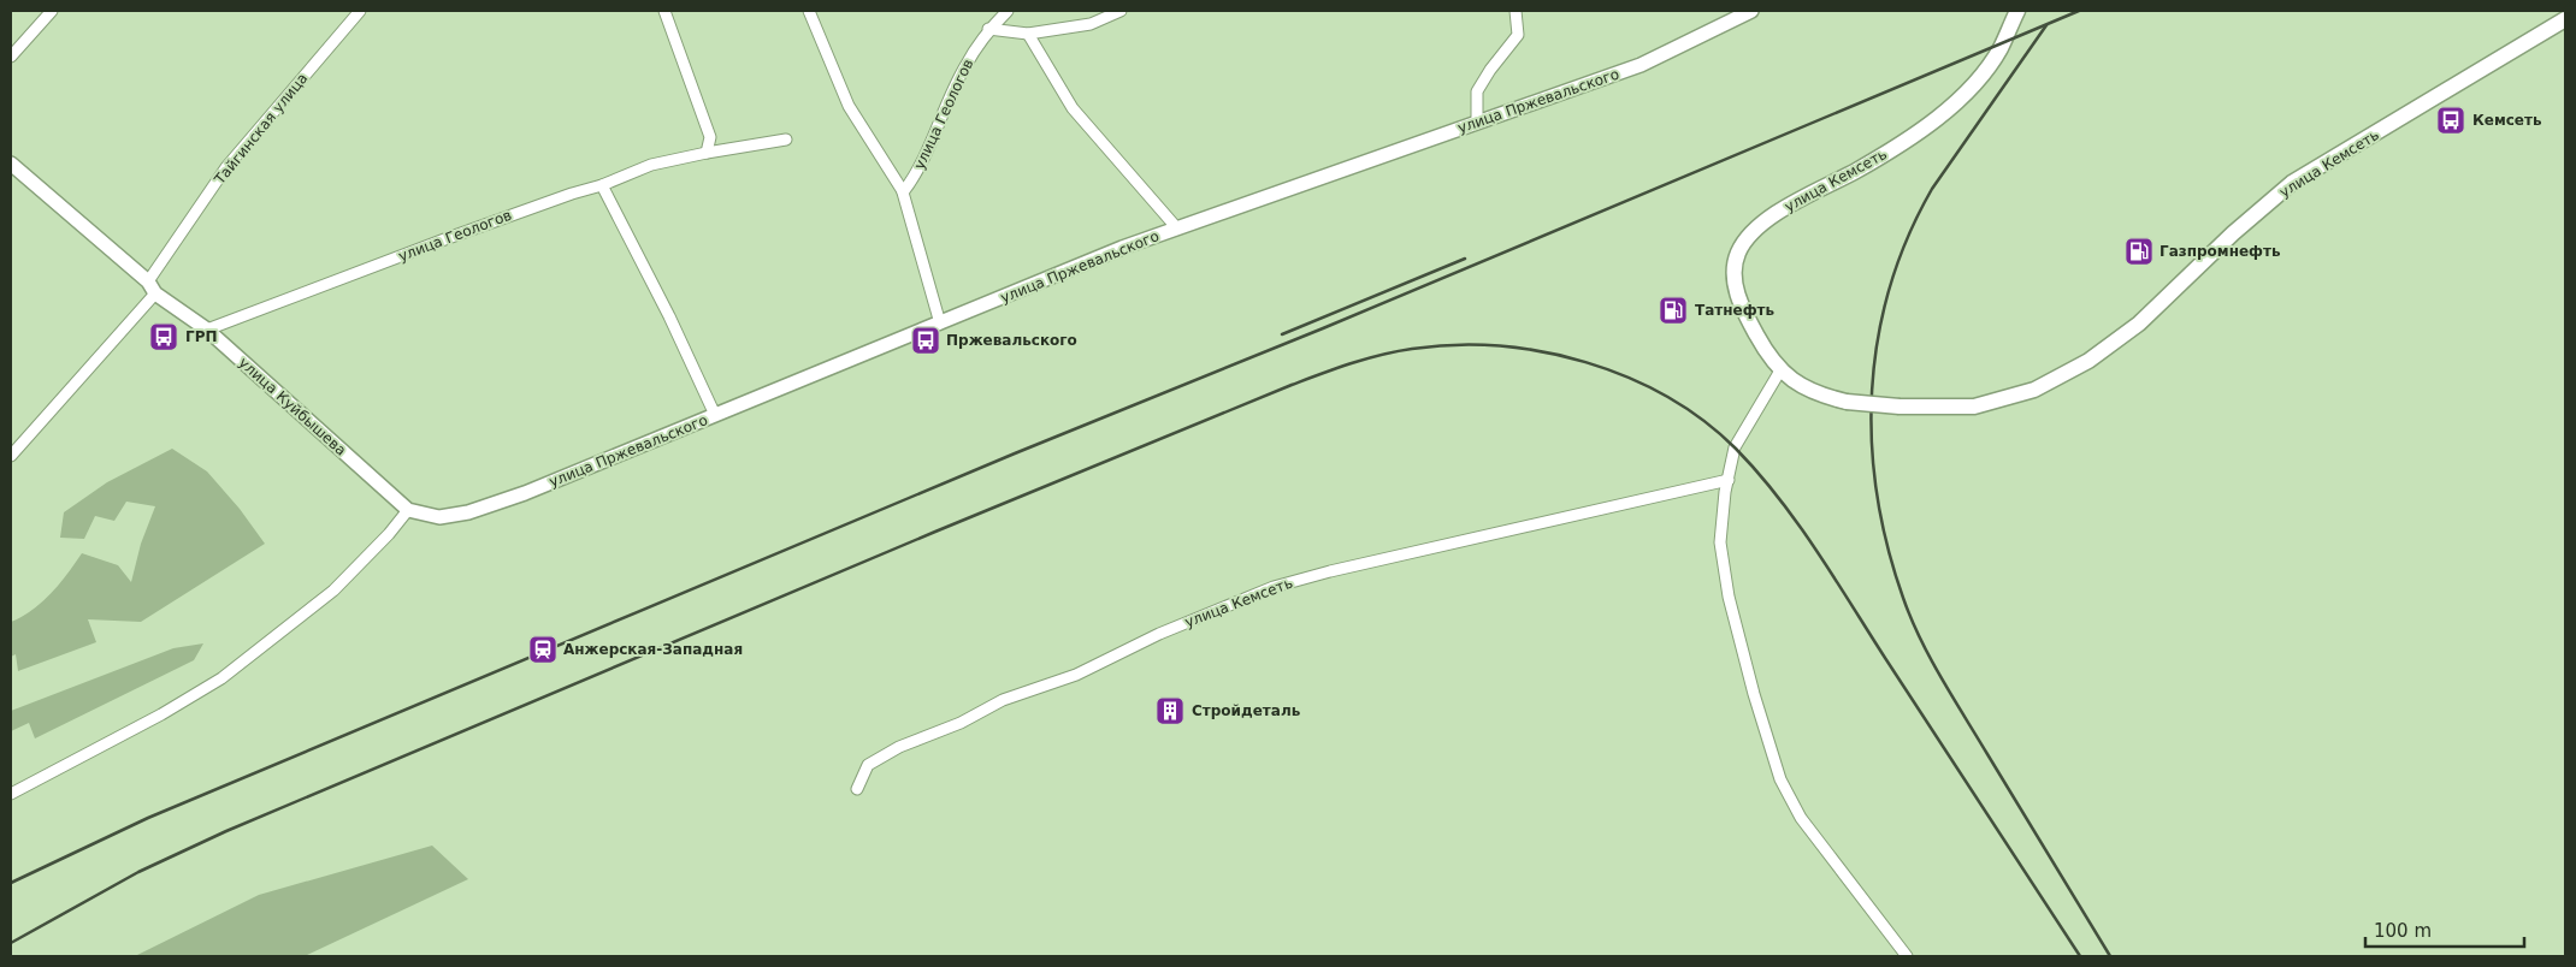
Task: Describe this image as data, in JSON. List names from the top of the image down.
{
  "streets": {
    "main road": ["улица Кемсеть"],
    "street": [
      "улица Пржевальского",
      "улица Геологов",
      "Тайгинская улица",
      "улица Куйбышева"
    ]
  },
  "crossings": [
    ["улица Пржевальского", "улица Куйбышева"],
    ["улица Геологов", "улица Куйбышева"],
    ["Тайгинская улица", "улица Куйбышева"]
  ],
  "places": {
    "bus stop": ["Кемсеть", "ГРП", "Пржевальского"],
    "fuel station": ["Газпромнефть", "Татнефть"],
    "station": ["Анжерская-Западная"],
    "building": ["Стройдеталь"]
  },
  "scale_bar": "100 m"
}
